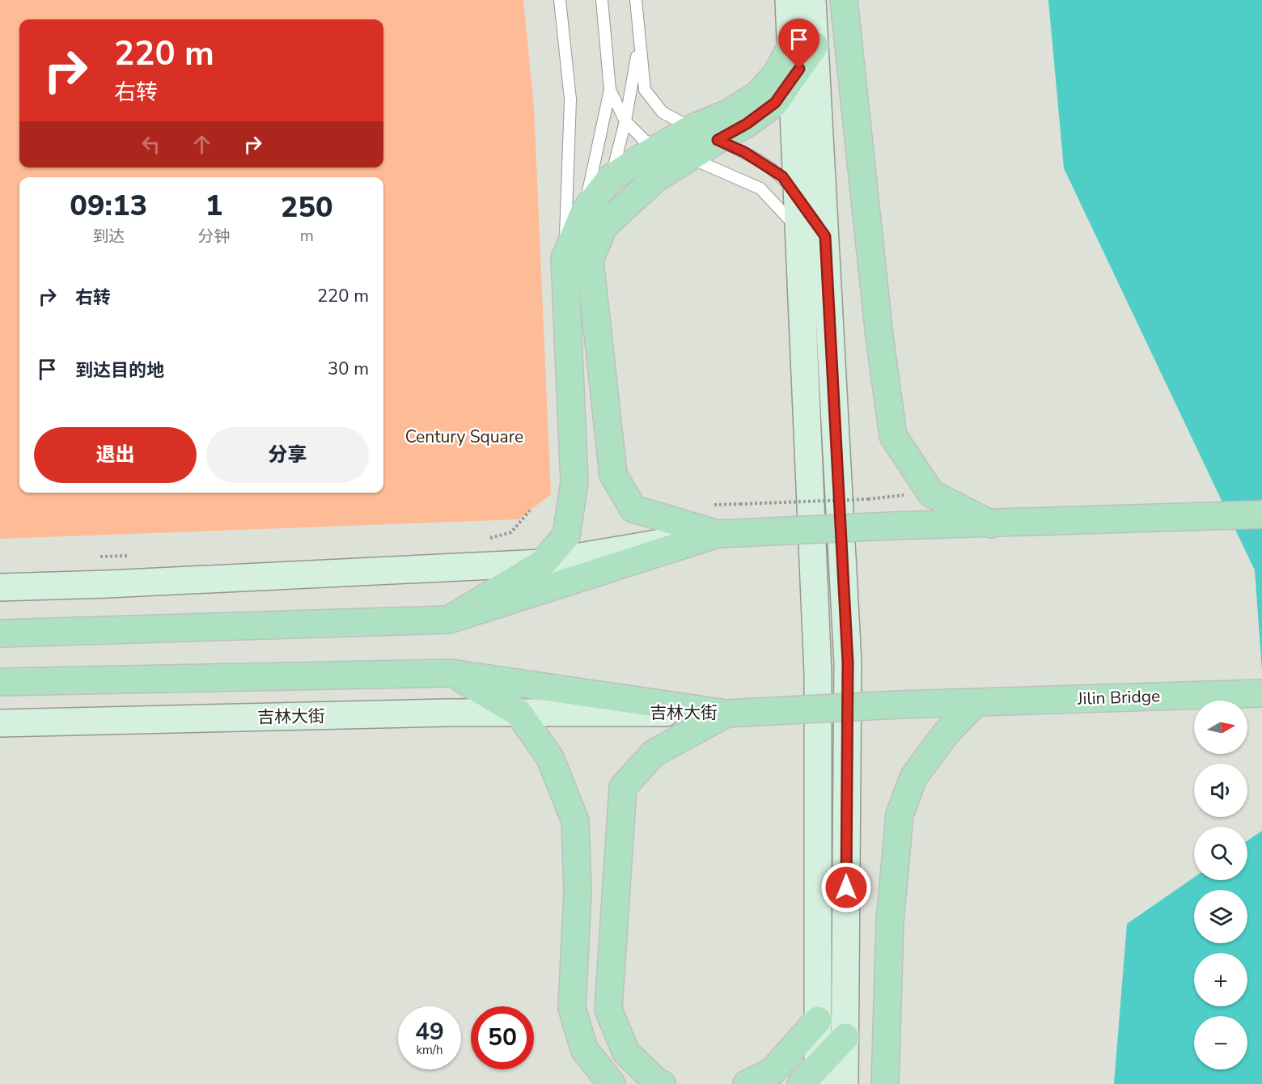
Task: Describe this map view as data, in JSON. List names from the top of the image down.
{
  "streets": {
    "main road": ["Jilin Bridge", "吉林大街"]
  },
  "crossings": [
    ["Jilin Bridge", "吉林大街"]
  ],
  "parks": ["Century Square"],
  "north": "right",
  "page": {
    "turn": ["220 m", "右转"],
    "eta": [
      "09:13",
      "到达",
      "1",
      "分钟",
      "250",
      "m"
    ],
    "list": [
      {
        "name": "右转",
        "value": "220 m"
      },
      {
        "name": "到达目的地",
        "value": "30 m"
      }
    ],
    "buttons": ["退出", "分享"],
    "map_buttons": ["+", "−"],
    "speed": "49 km/h",
    "limit": "50"
  }
}
